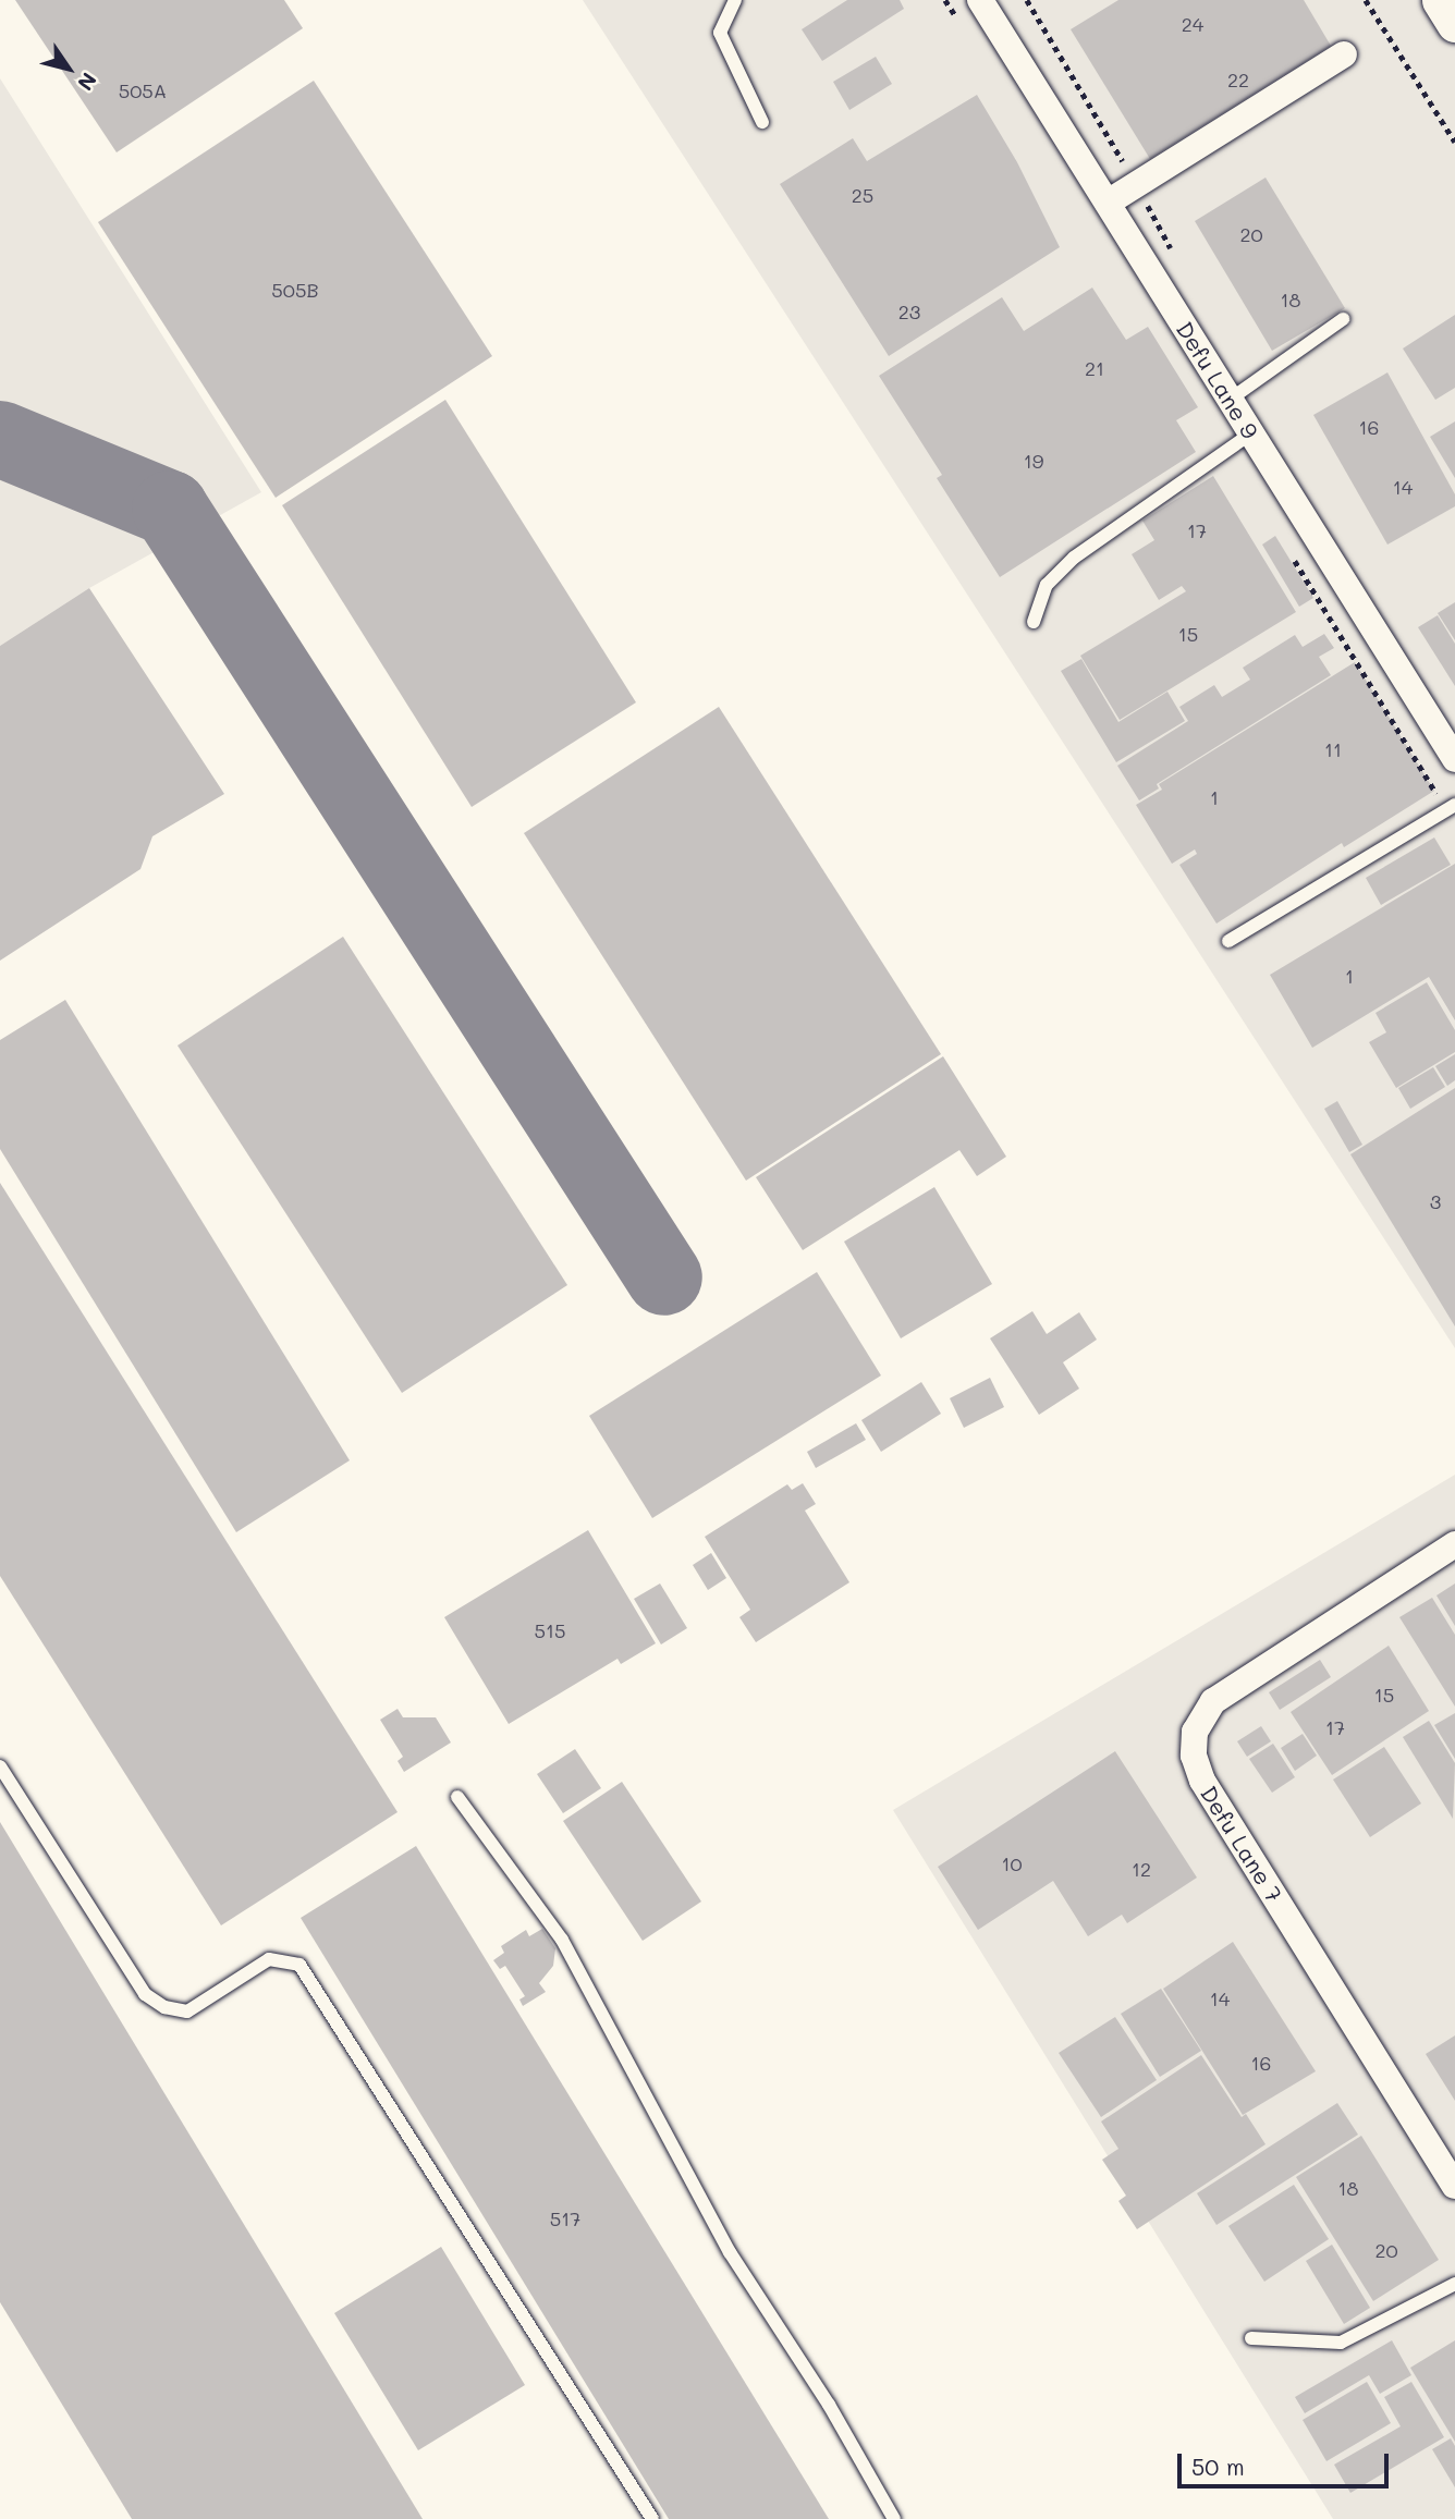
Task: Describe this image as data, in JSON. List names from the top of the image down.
{
  "streets": {
    "street": ["Defu Lane 9", "Defu Lane 7"]
  },
  "house_numbers": [
    "24",
    "22",
    "505A",
    "25",
    "20",
    "505B",
    "18",
    "23",
    "21",
    "16",
    "19",
    "14",
    "17",
    "15",
    "11",
    "1",
    "1",
    "3",
    "515",
    "15",
    "17",
    "10",
    "12",
    "14",
    "16",
    "18",
    "517",
    "20"
  ],
  "scale_bar": "50 m",
  "north": "bottom right"
}
